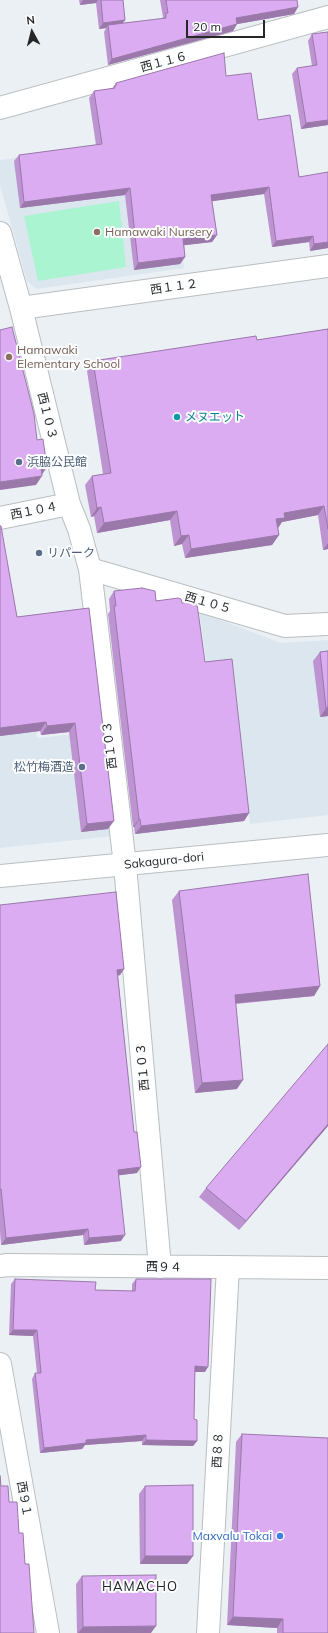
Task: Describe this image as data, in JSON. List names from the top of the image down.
{
  "streets": {
    "street": [
      "西１１６",
      "西１１２",
      "西１０３",
      "西１０４",
      "西１０５",
      "Sakagura-dori",
      "西９４",
      "西８８",
      "西９１"
    ]
  },
  "crossings": [
    ["西１１２", "西１０３"],
    ["西１０３", "西１０４"],
    ["西１０３", "西１０５"],
    ["西１０３", "Sakagura-dori"],
    ["西１０３", "西９４"],
    ["西９４", "西８８"]
  ],
  "districts": ["HAMACHO"],
  "places": [
    "Hamawaki Nursery",
    "Hamawaki Elementary School",
    "メヌエット",
    "浜脇公民館",
    "リパーク",
    "松竹梅酒造",
    "Maxvalu Tokai"
  ],
  "scale_bar": "20 m",
  "north": "top"
}
